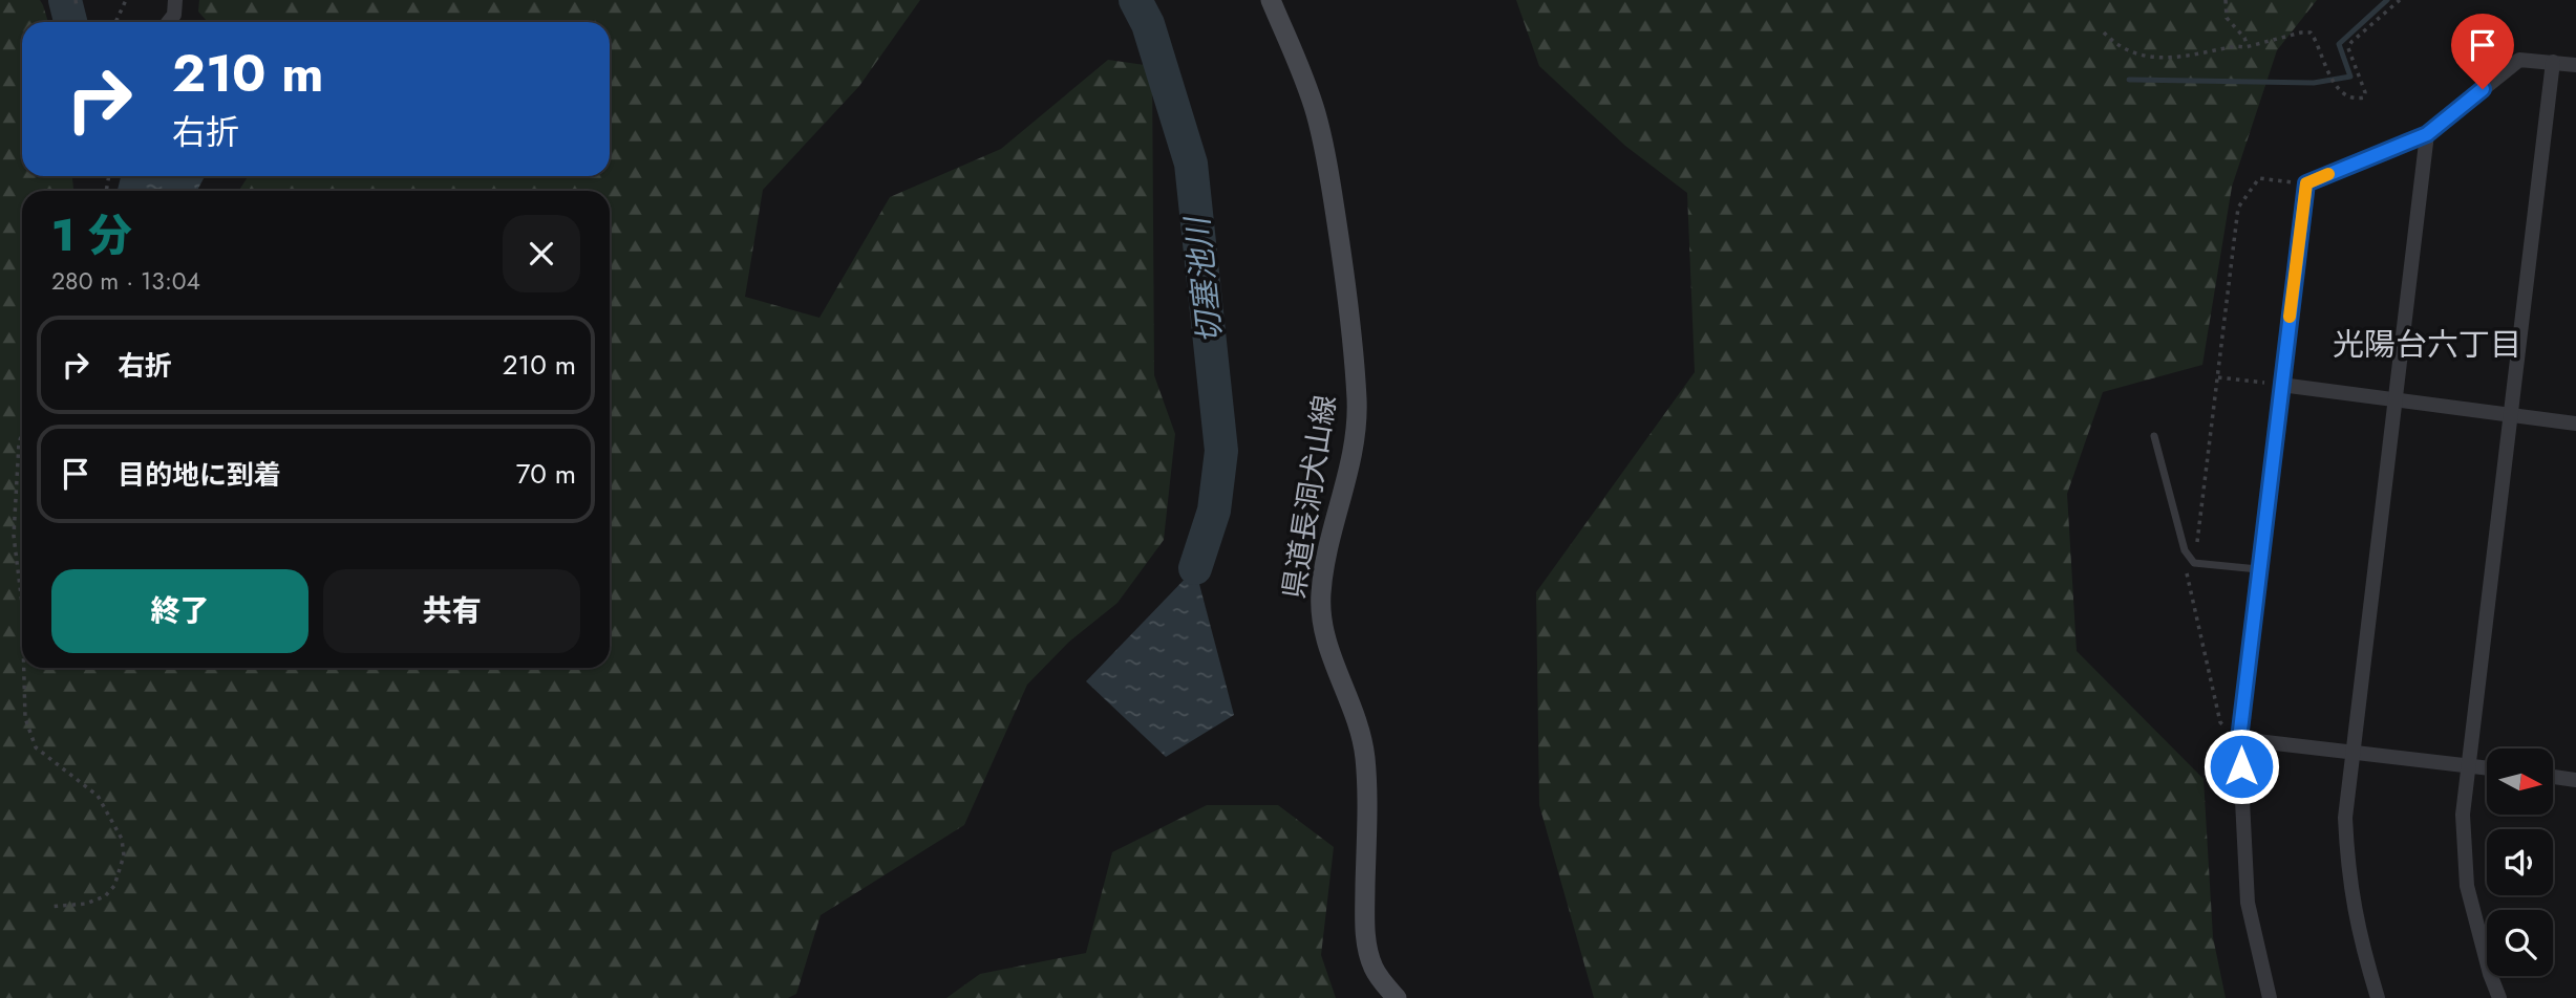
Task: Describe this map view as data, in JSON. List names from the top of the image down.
{
  "streets": {
    "main road": ["県道長洞犬山線"]
  },
  "districts": ["光陽台六丁目"],
  "water": ["切塞池川"],
  "north": "right",
  "page": {
    "turn": ["210 m", "右折"],
    "heading": ["1 分", "280 m · 13:04"],
    "list": [
      {
        "name": "右折",
        "value": "210 m"
      },
      {
        "name": "目的地に到着",
        "value": "70 m"
      }
    ],
    "buttons": ["終了", "共有"]
  }
}
